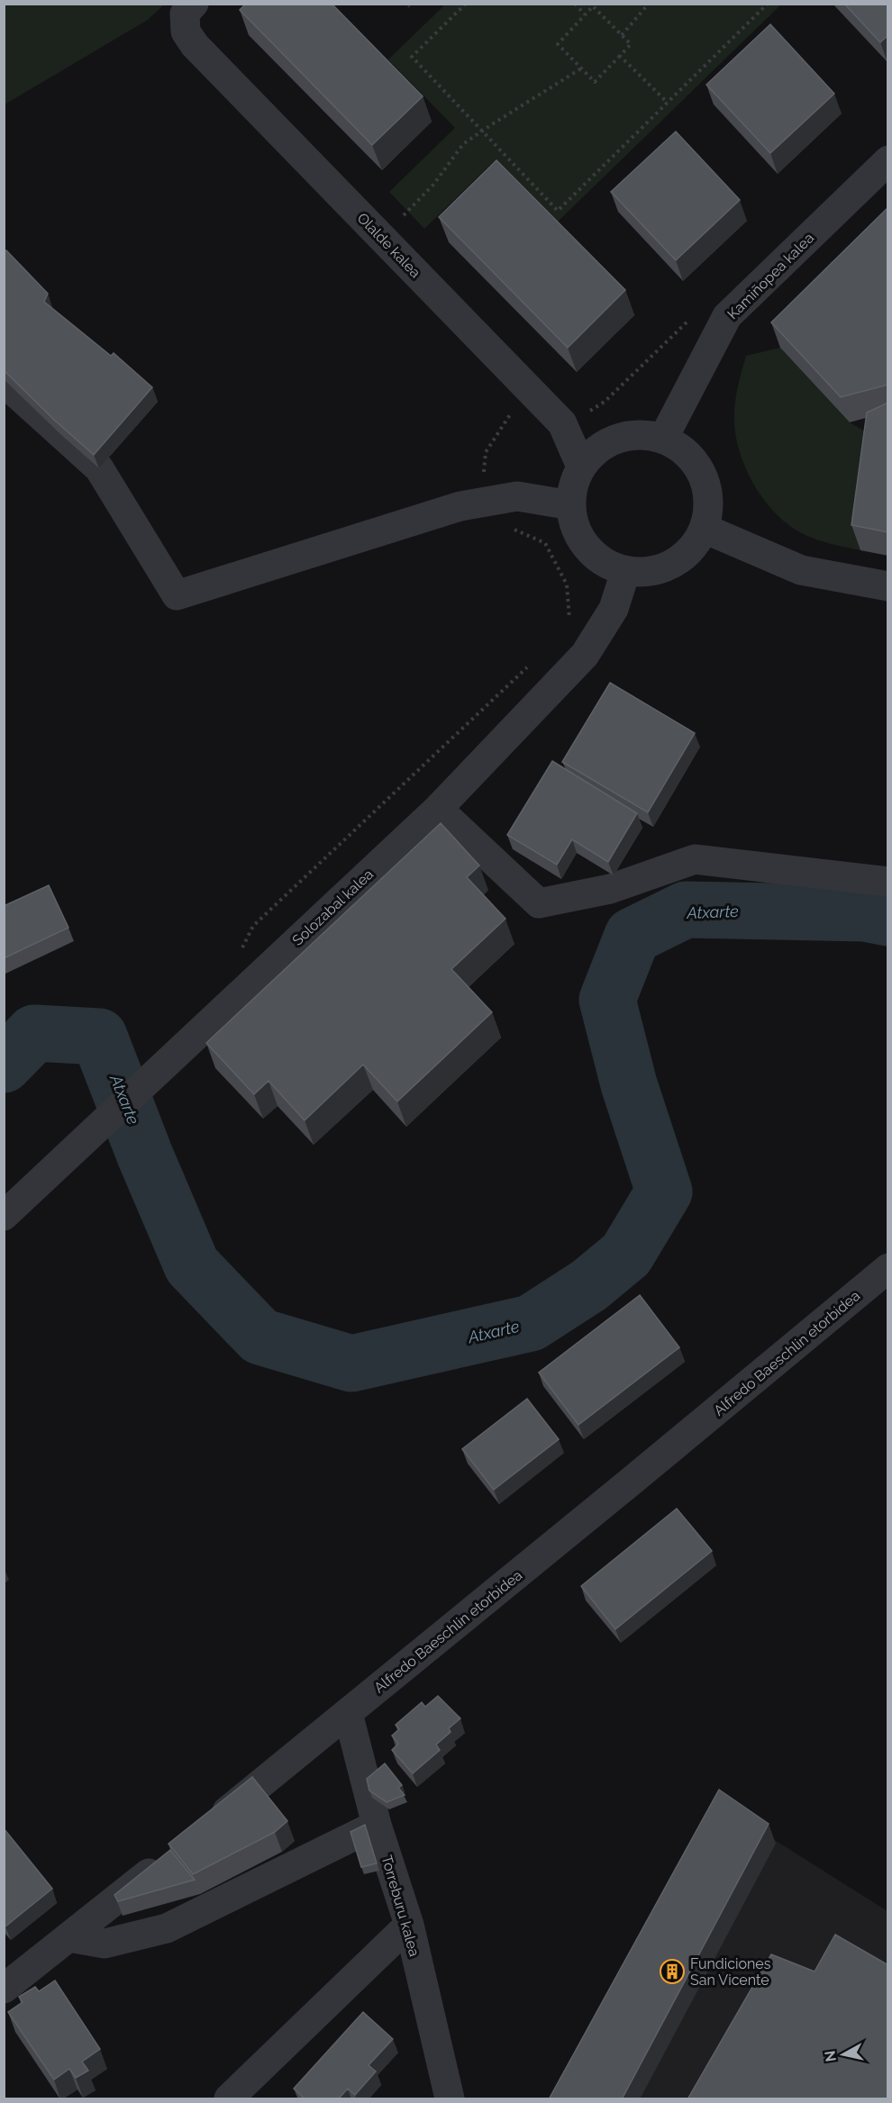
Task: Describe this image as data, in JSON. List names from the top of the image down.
{
  "streets": {
    "street": [
      "Olalde kalea",
      "Kamiñopea kalea",
      "Solozabal kalea",
      "Alfredo Baeschlin etorbidea",
      "Torreburu kalea"
    ]
  },
  "crossings": [
    ["Olalde kalea", "Kamiñopea kalea"],
    ["Olalde kalea", "Solozabal kalea"],
    ["Kamiñopea kalea", "Solozabal kalea"],
    ["Alfredo Baeschlin etorbidea", "Torreburu kalea"]
  ],
  "water": ["Atxarte"],
  "places": {
    "building": ["Fundiciones San Vicente"]
  },
  "north": "left"
}
